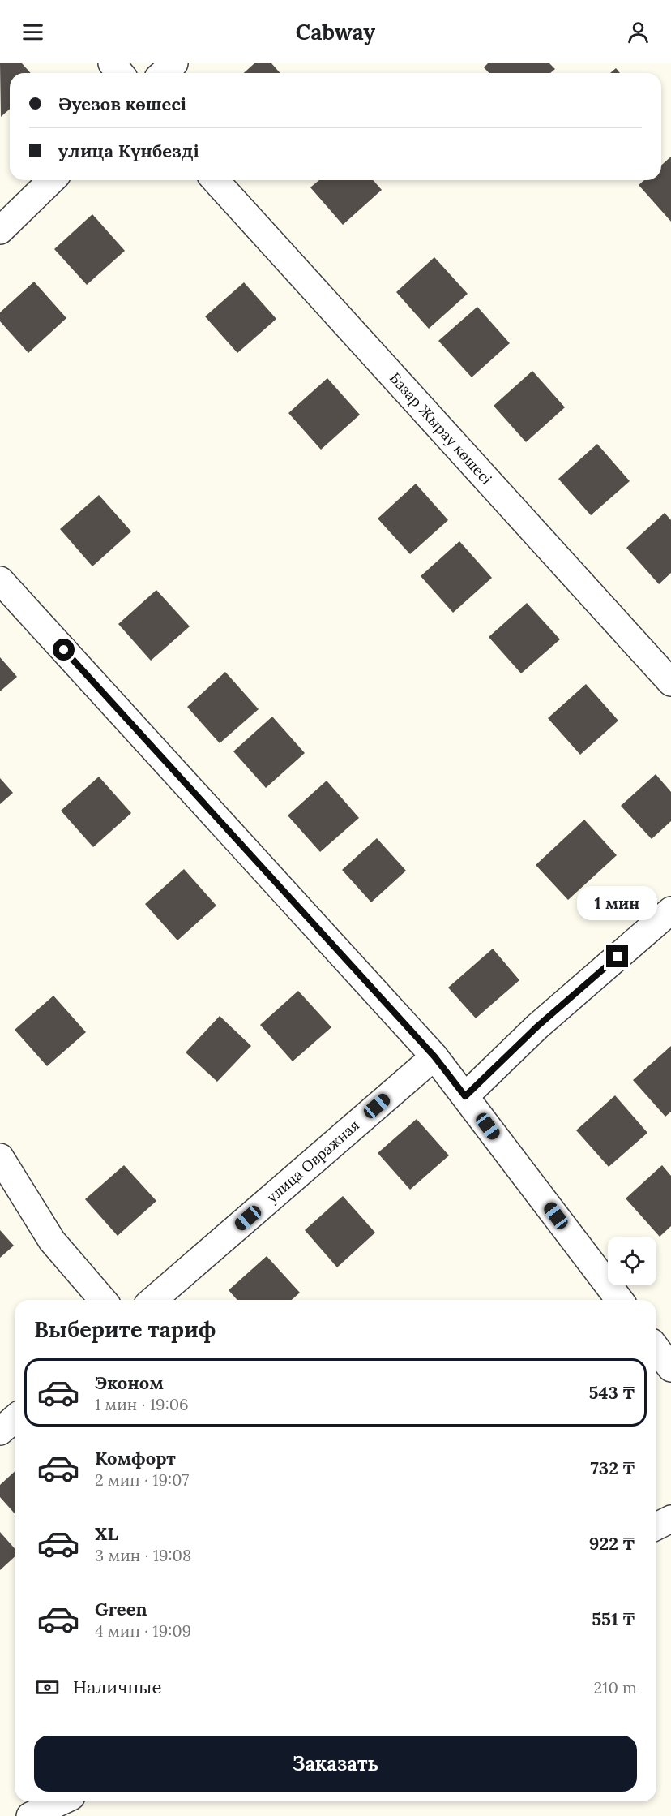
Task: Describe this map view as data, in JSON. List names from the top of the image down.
{
  "streets": {
    "street": ["Базар Жырау көшесі", "улица Овражная"]
  },
  "page": {
    "header": "Cabway",
    "banner": ["Әуезов көшесі", "улица Күнбезді"],
    "bubble": "1 мин",
    "heading": "Выберите тариф",
    "list": [
      {
        "name": "Эконом",
        "note": "1 мин · 19:06",
        "value": "543 ₸"
      },
      {
        "name": "Комфорт",
        "note": "2 мин · 19:07",
        "value": "732 ₸"
      },
      {
        "name": "XL",
        "note": "3 мин · 19:08",
        "value": "922 ₸"
      },
      {
        "name": "Green",
        "note": "4 мин · 19:09",
        "value": "551 ₸"
      }
    ],
    "pay": ["Наличные", "210 m"],
    "buttons": "Заказать"
  }
}
